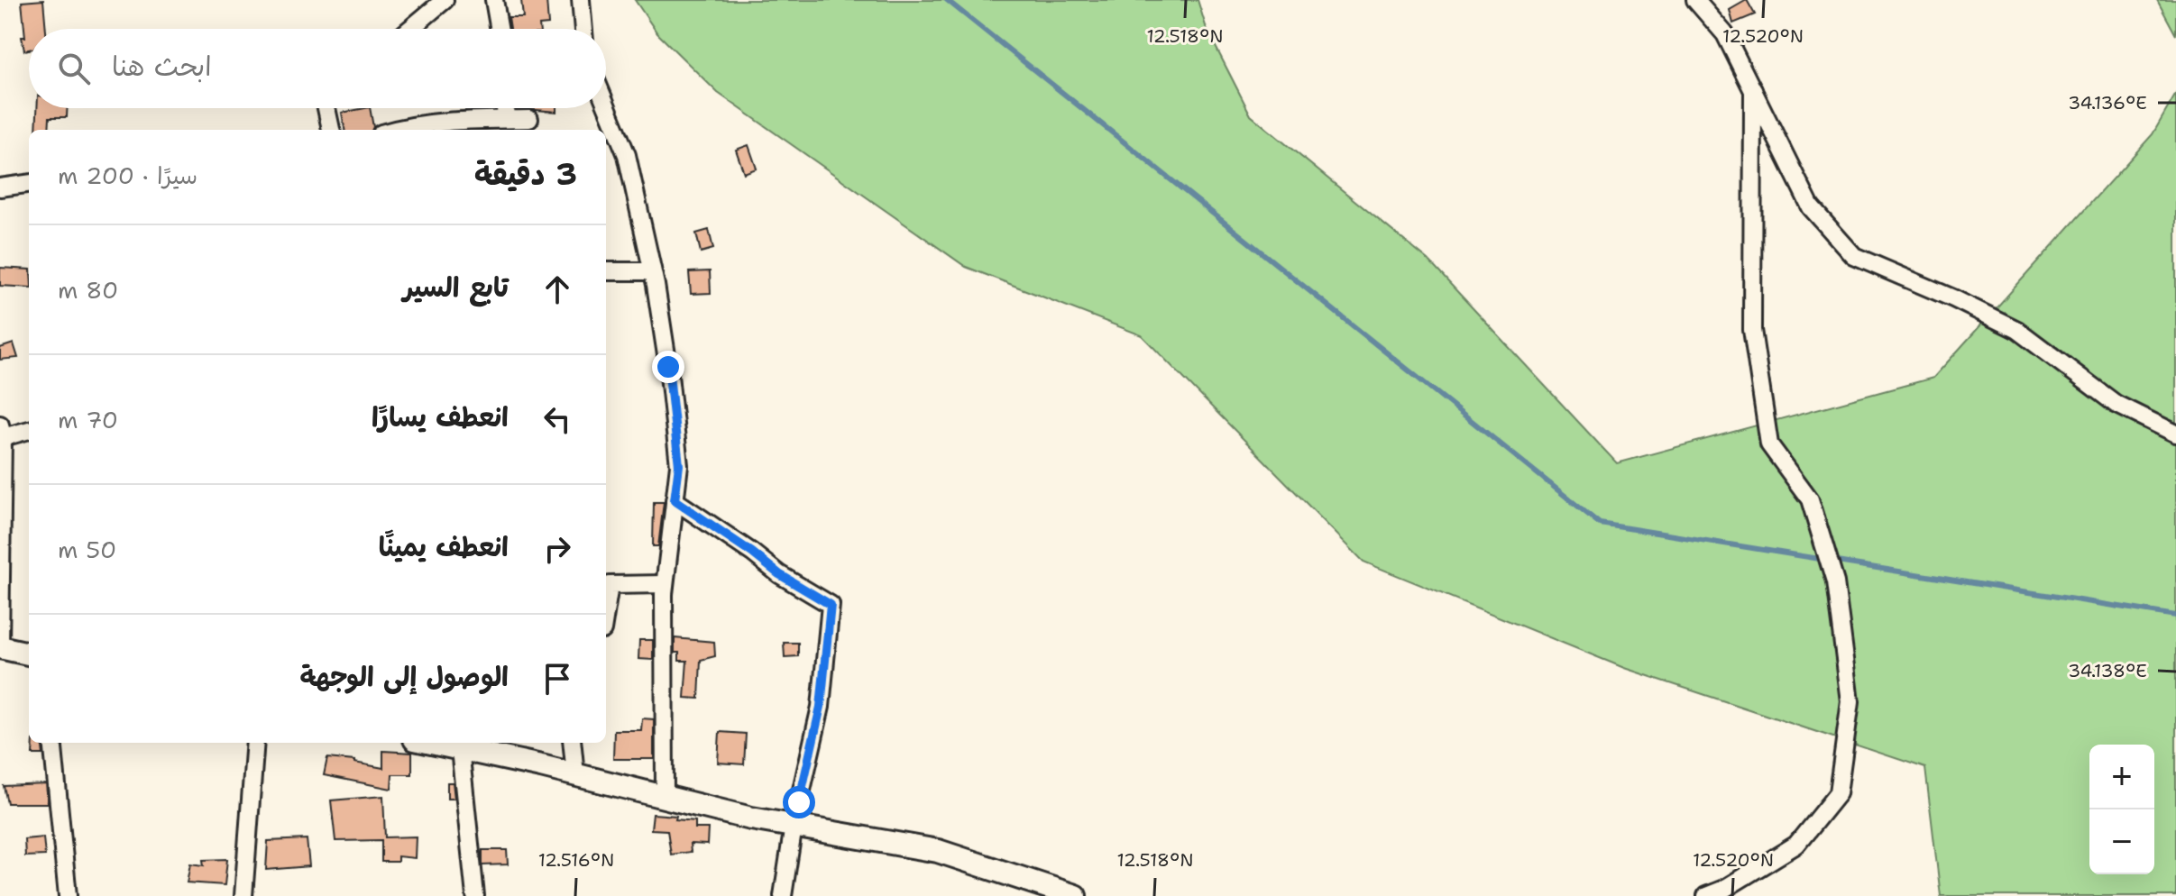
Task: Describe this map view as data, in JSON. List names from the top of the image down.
{
  "page": {
    "search": "ابحث هنا",
    "heading": ["3 دقيقة", "سيرًا · 200 m"],
    "list": [
      ["تابع السير", "80 m"],
      ["انعطف يسارًا", "70 m"],
      ["انعطف يمينًا", "50 m"],
      "الوصول إلى الوجهة"
    ],
    "map_buttons": ["+", "−"]
  },
  "coordinates": [
    "12.518°N",
    "12.520°N",
    "34.136°E",
    "34.138°E",
    "12.516°N"
  ]
}
